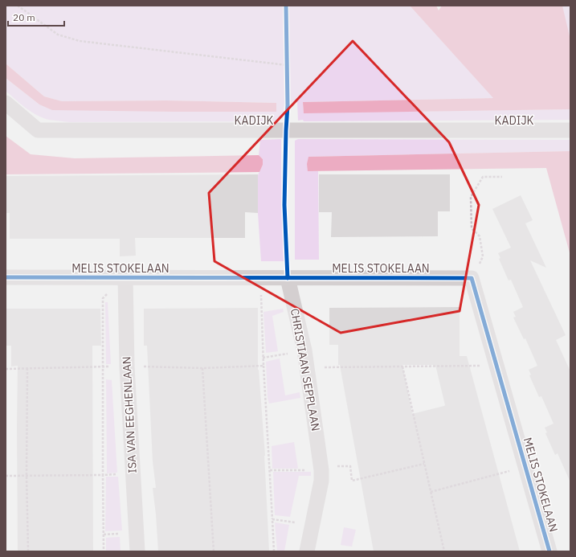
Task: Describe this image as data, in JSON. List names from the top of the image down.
{
  "streets": {
    "street": [
      "KADIJK",
      "MELIS STOKELAAN",
      "CHRISTIAAN SEPPLAAN",
      "ISA VAN EEGHENLAAN"
    ]
  },
  "crossings": [
    ["MELIS STOKELAAN", "CHRISTIAAN SEPPLAAN"],
    ["MELIS STOKELAAN", "ISA VAN EEGHENLAAN"]
  ],
  "scale_bar": "20 m"
}
